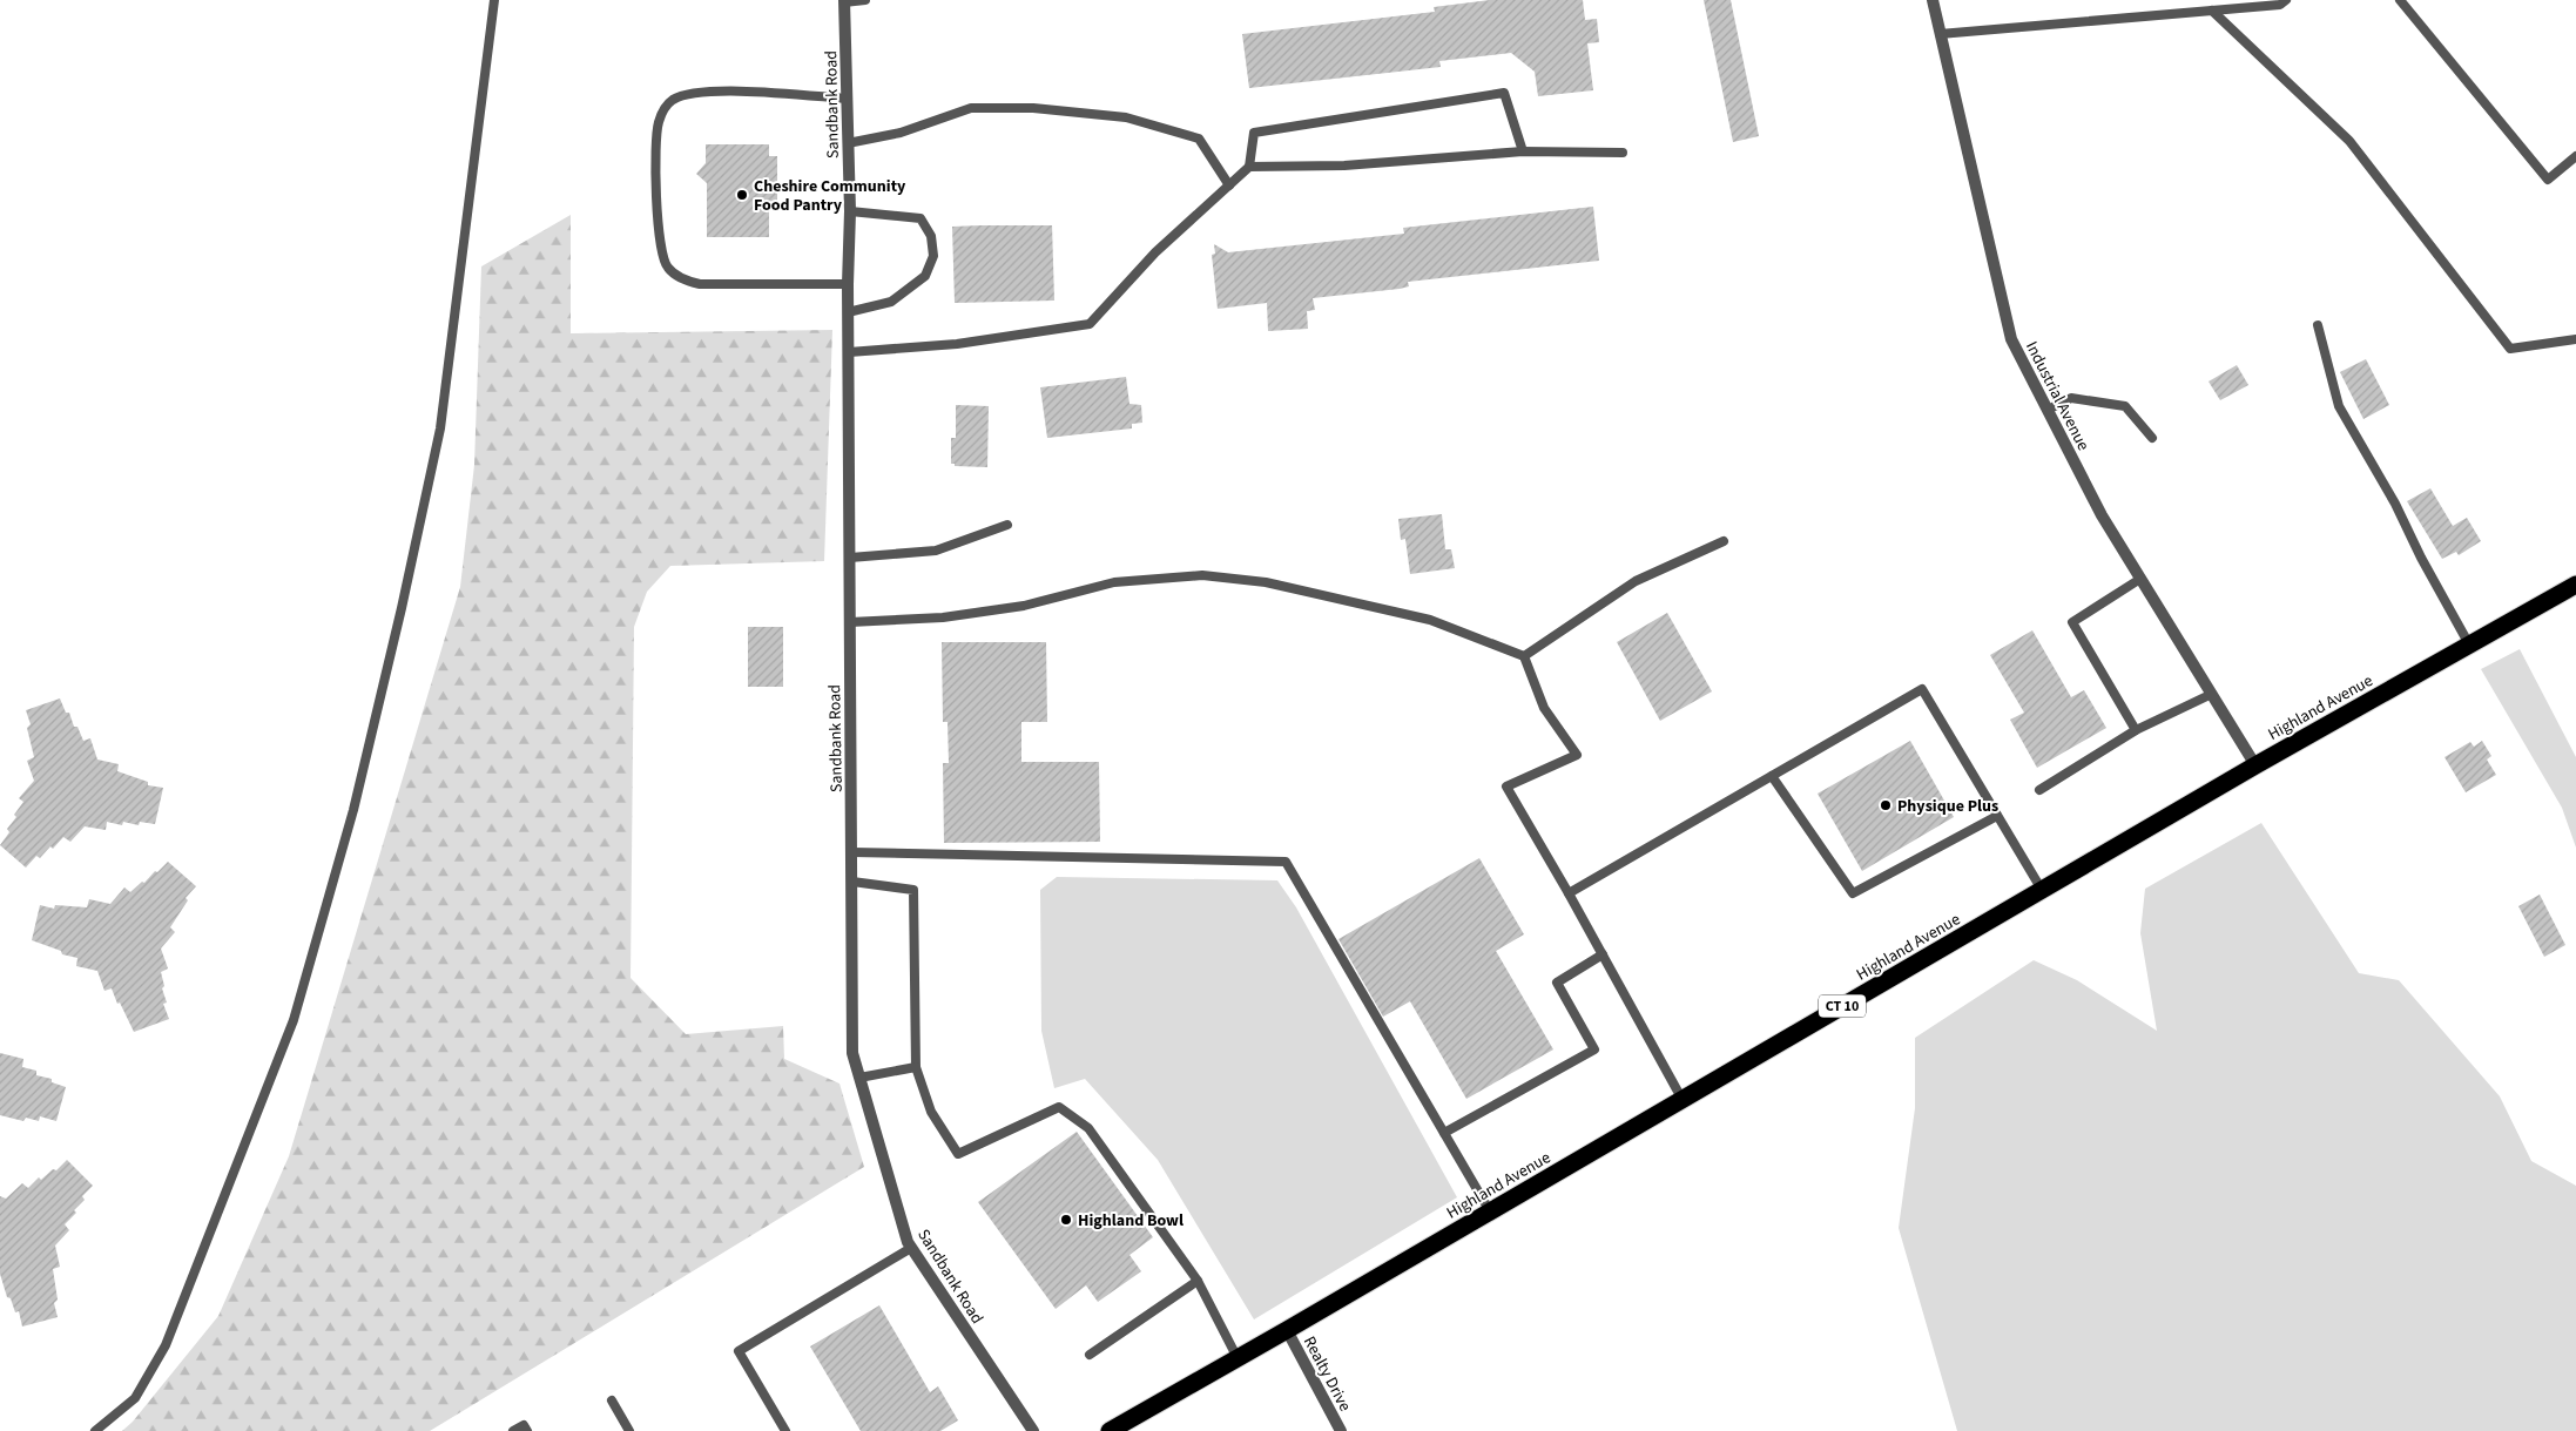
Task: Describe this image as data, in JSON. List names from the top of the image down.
{
  "streets": {
    "highway": ["Highland Avenue", "CT 10"],
    "street": ["Sandbank Road", "Industrial Avenue", "Realty Drive"]
  },
  "crossings": [
    ["Industrial Avenue", "Highland Avenue"],
    ["Highland Avenue", "Realty Drive"]
  ],
  "places": ["Cheshire Community Food Pantry", "Physique Plus", "Highland Bowl"]
}
